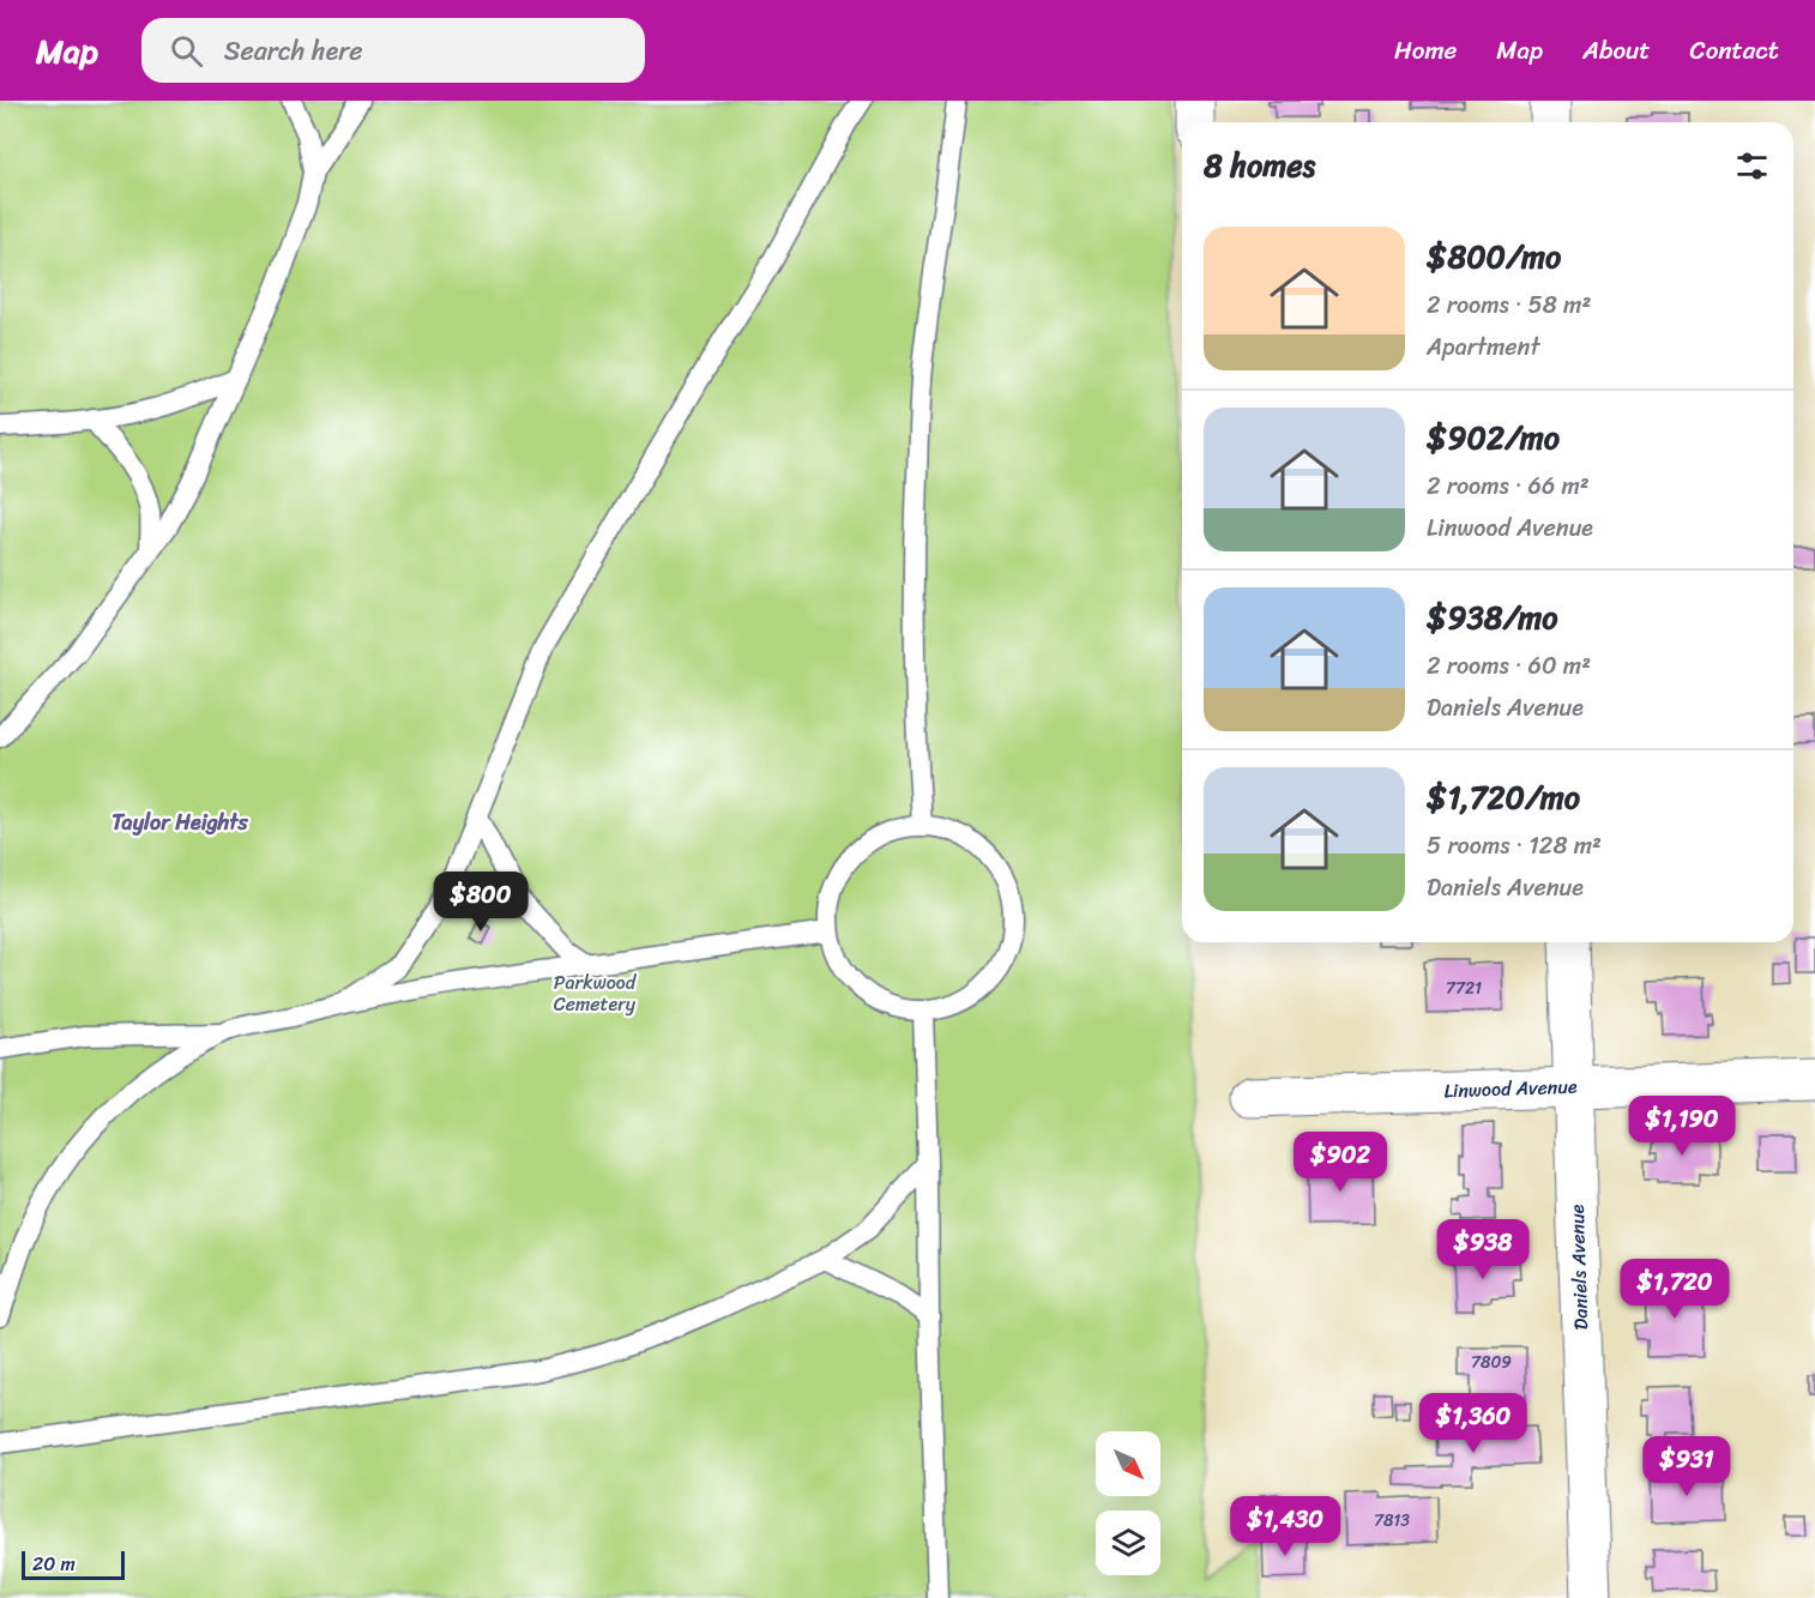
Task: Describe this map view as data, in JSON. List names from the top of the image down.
{
  "streets": {
    "street": ["Linwood Avenue", "Daniels Avenue"]
  },
  "crossings": [
    ["Linwood Avenue", "Daniels Avenue"]
  ],
  "districts": ["Taylor Heights"],
  "parks": ["Parkwood Cemetery"],
  "house_numbers": ["7721", "7809", "7813"],
  "scale_bar": "20 m",
  "north": "bottom right",
  "page": {
    "header": "Map",
    "search": "Search here",
    "nav": [
      "Home",
      "Map",
      "About",
      "Contact"
    ],
    "heading": "8 homes",
    "list": [
      {
        "name": "$800/mo",
        "note": "2 rooms · 58 m² · Apartment"
      },
      {
        "name": "$902/mo",
        "note": "2 rooms · 66 m² · Linwood Avenue"
      },
      {
        "name": "$938/mo",
        "note": "2 rooms · 60 m² · Daniels Avenue"
      },
      {
        "name": "$1,720/mo",
        "note": "5 rooms · 128 m² · Daniels Avenue"
      }
    ],
    "price": [
      "$800",
      "$1,190",
      "$902",
      "$938",
      "$1,720",
      "$1,360",
      "$931",
      "$1,430"
    ],
    "scale": "20 m"
  }
}
